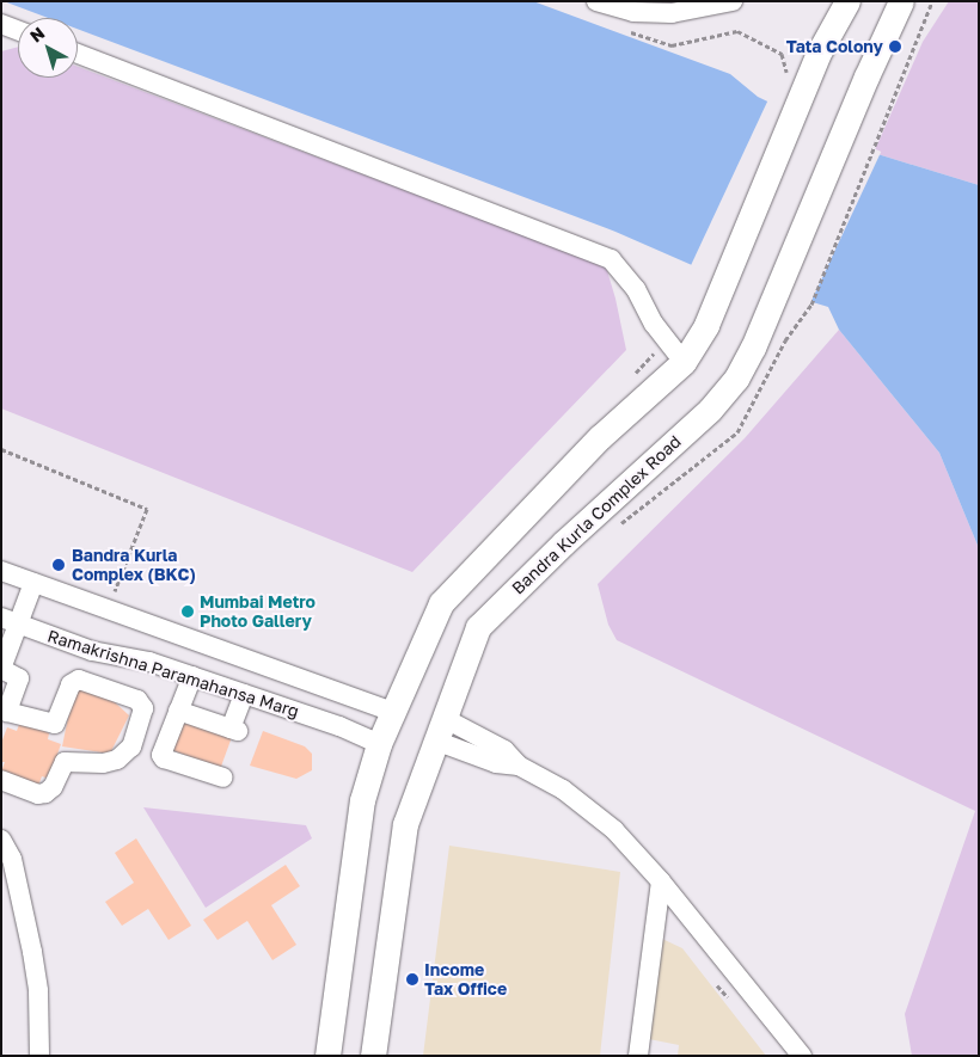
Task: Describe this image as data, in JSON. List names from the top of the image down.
{
  "streets": {
    "main road": ["Bandra Kurla Complex Road"],
    "street": ["Ramakrishna Paramahansa Marg"]
  },
  "places": [
    "Tata Colony",
    "Bandra Kurla Complex (BKC)",
    "Mumbai Metro Photo Gallery",
    "Income Tax Office"
  ],
  "north": "top left"
}
